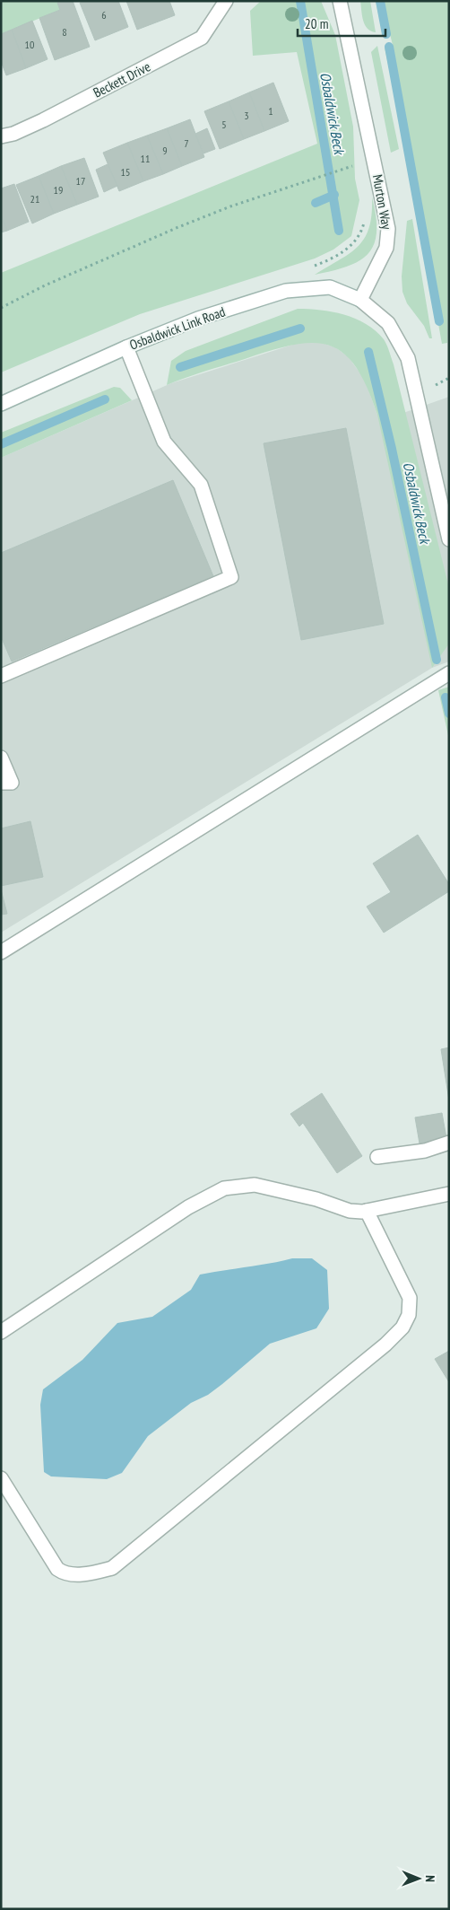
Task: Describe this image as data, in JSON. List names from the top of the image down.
{
  "streets": {
    "street": ["Beckett Drive", "Murton Way", "Osbaldwick Link Road"]
  },
  "crossings": [
    ["Murton Way", "Osbaldwick Link Road"]
  ],
  "water": ["Osbaldwick Beck"],
  "house_numbers": [
    "6",
    "8",
    "10",
    "1",
    "3",
    "5",
    "7",
    "9",
    "11",
    "15",
    "17",
    "19",
    "21"
  ],
  "scale_bar": "20 m",
  "north": "right"
}
